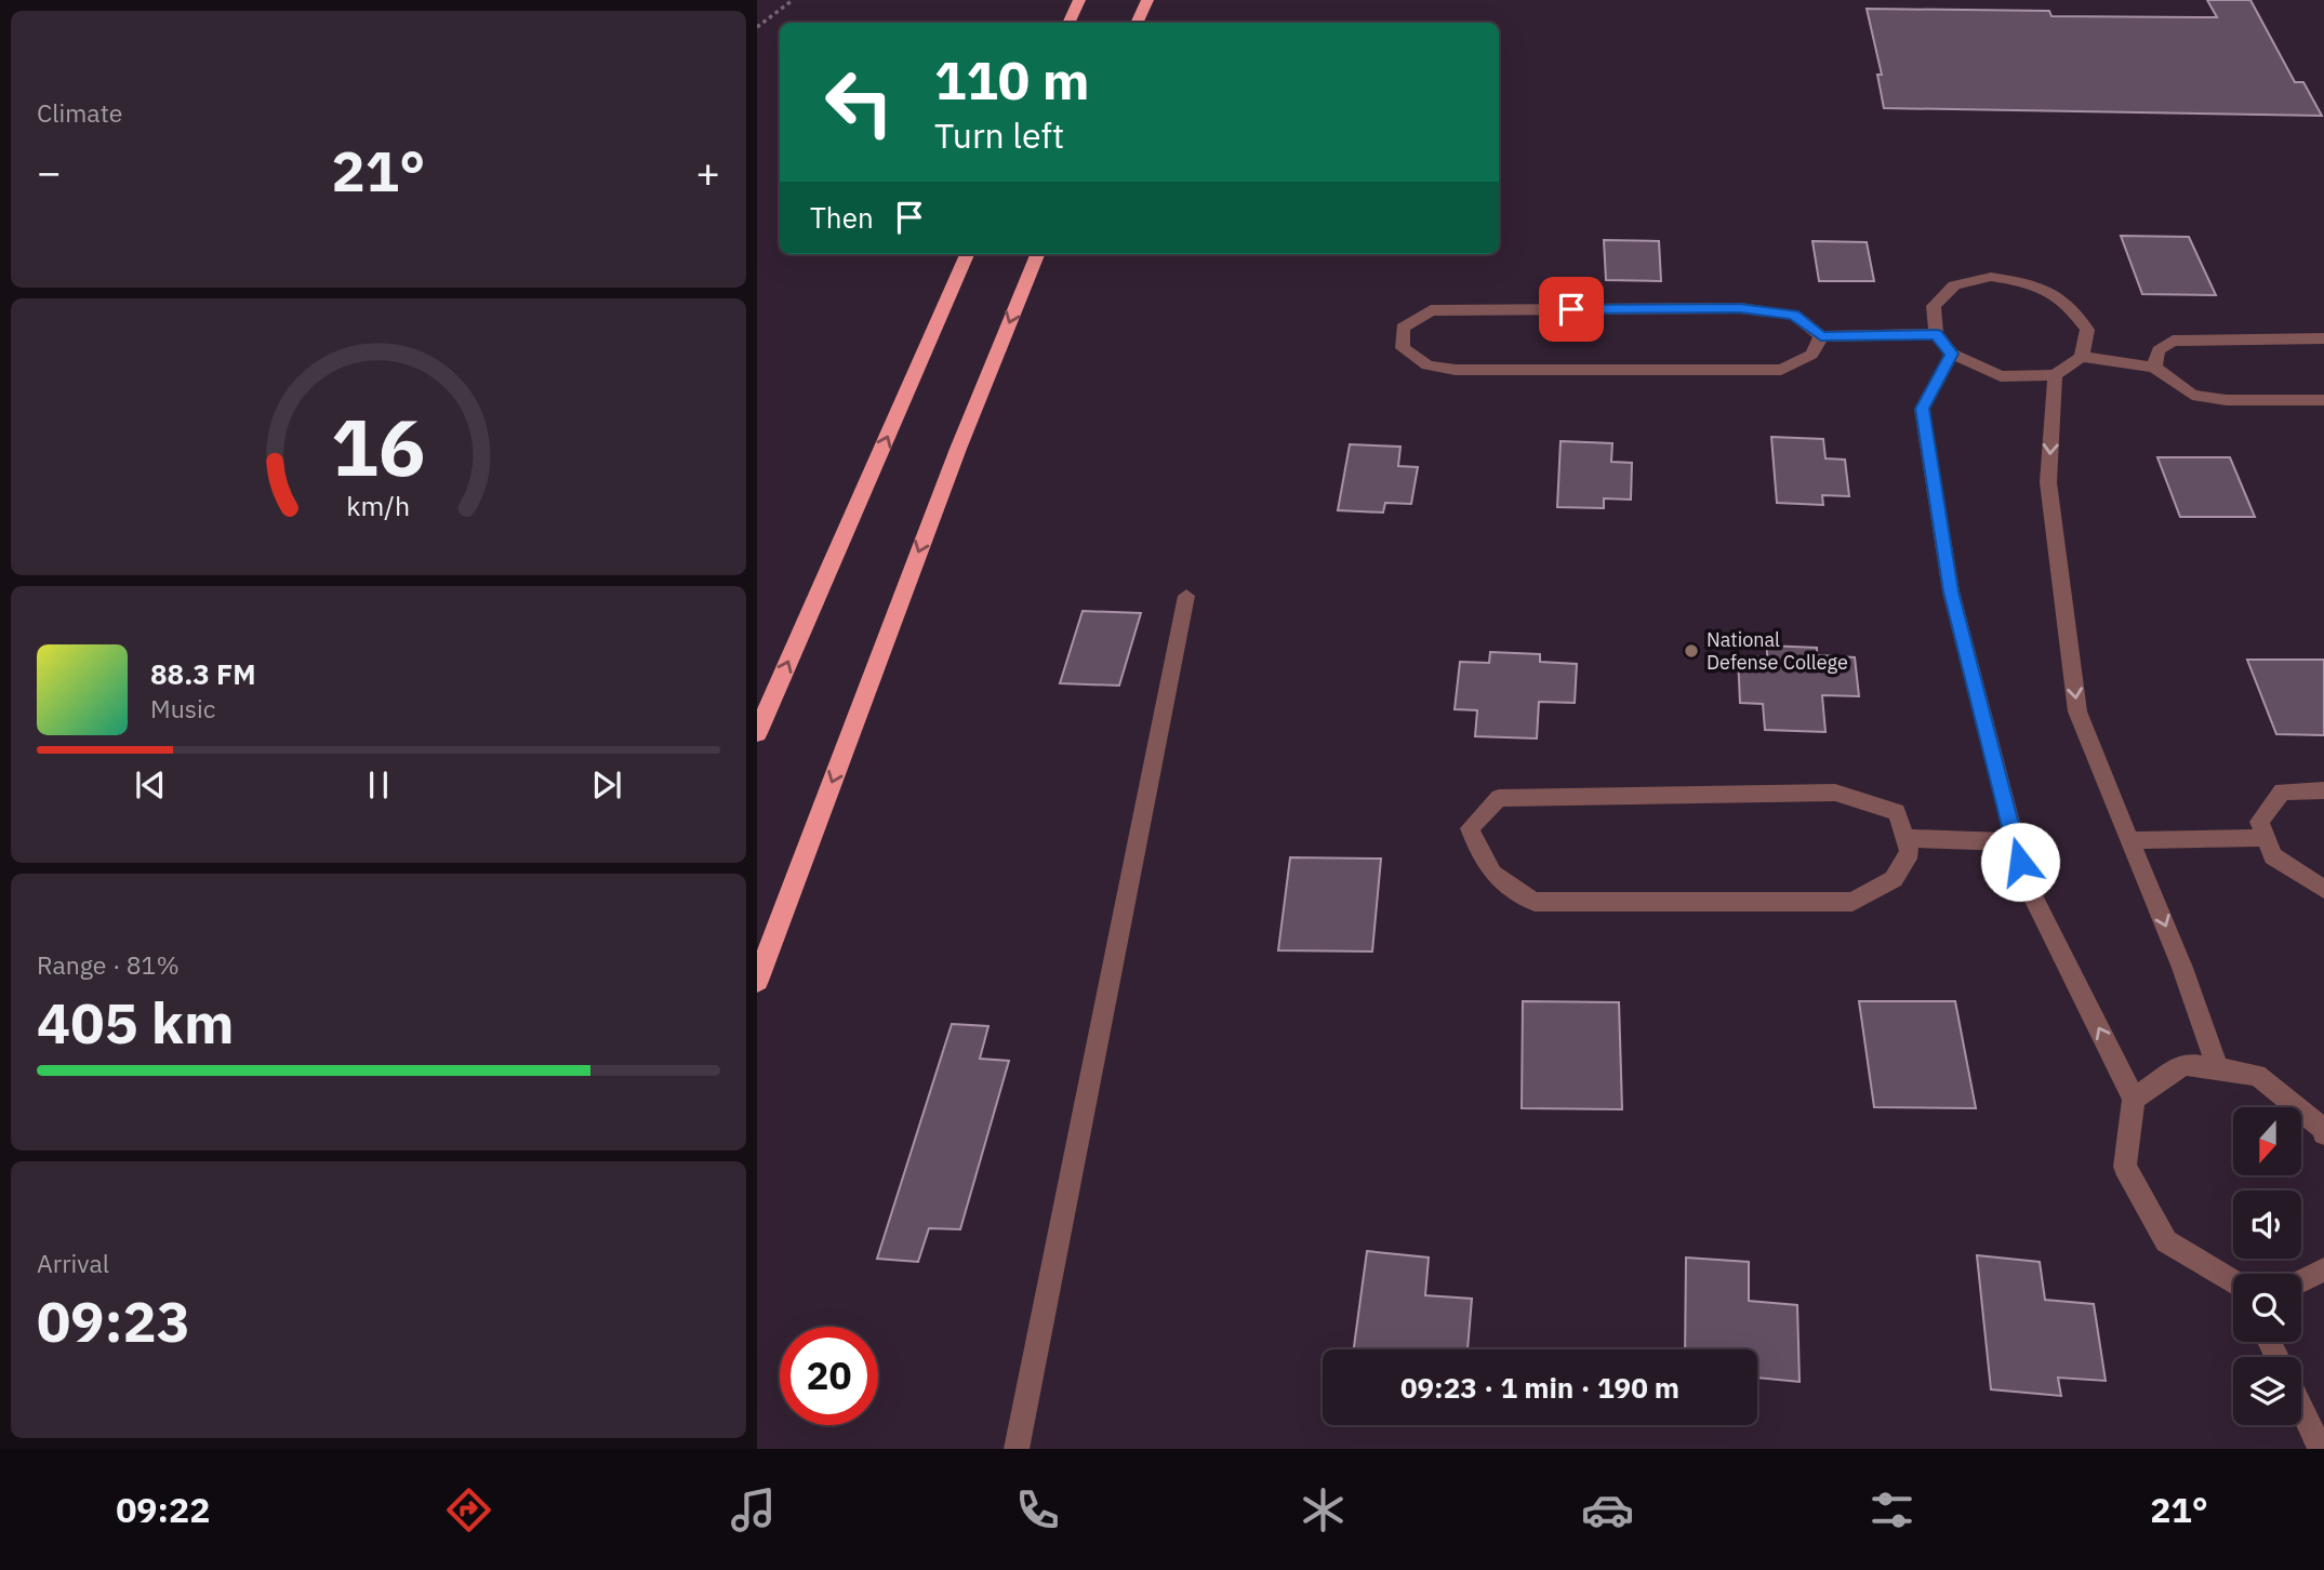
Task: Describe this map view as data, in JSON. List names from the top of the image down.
{
  "places": ["National Defense College"],
  "north": "bottom",
  "page": {
    "tile": [
      "Climate",
      ["Range · 81%", "405 km"],
      ["Arrival", "09:23"]
    ],
    "turn": ["110 m", "Turn left"],
    "heat": ["−", "21°", "+"],
    "then": "Then",
    "song": ["88.3 FM", "Music"],
    "limit": "20",
    "trip": "09:23 · 1 min · 190 m",
    "tabs": ["09:22", "21°"],
    "gauge": ["16", "km/h"]
  }
}
